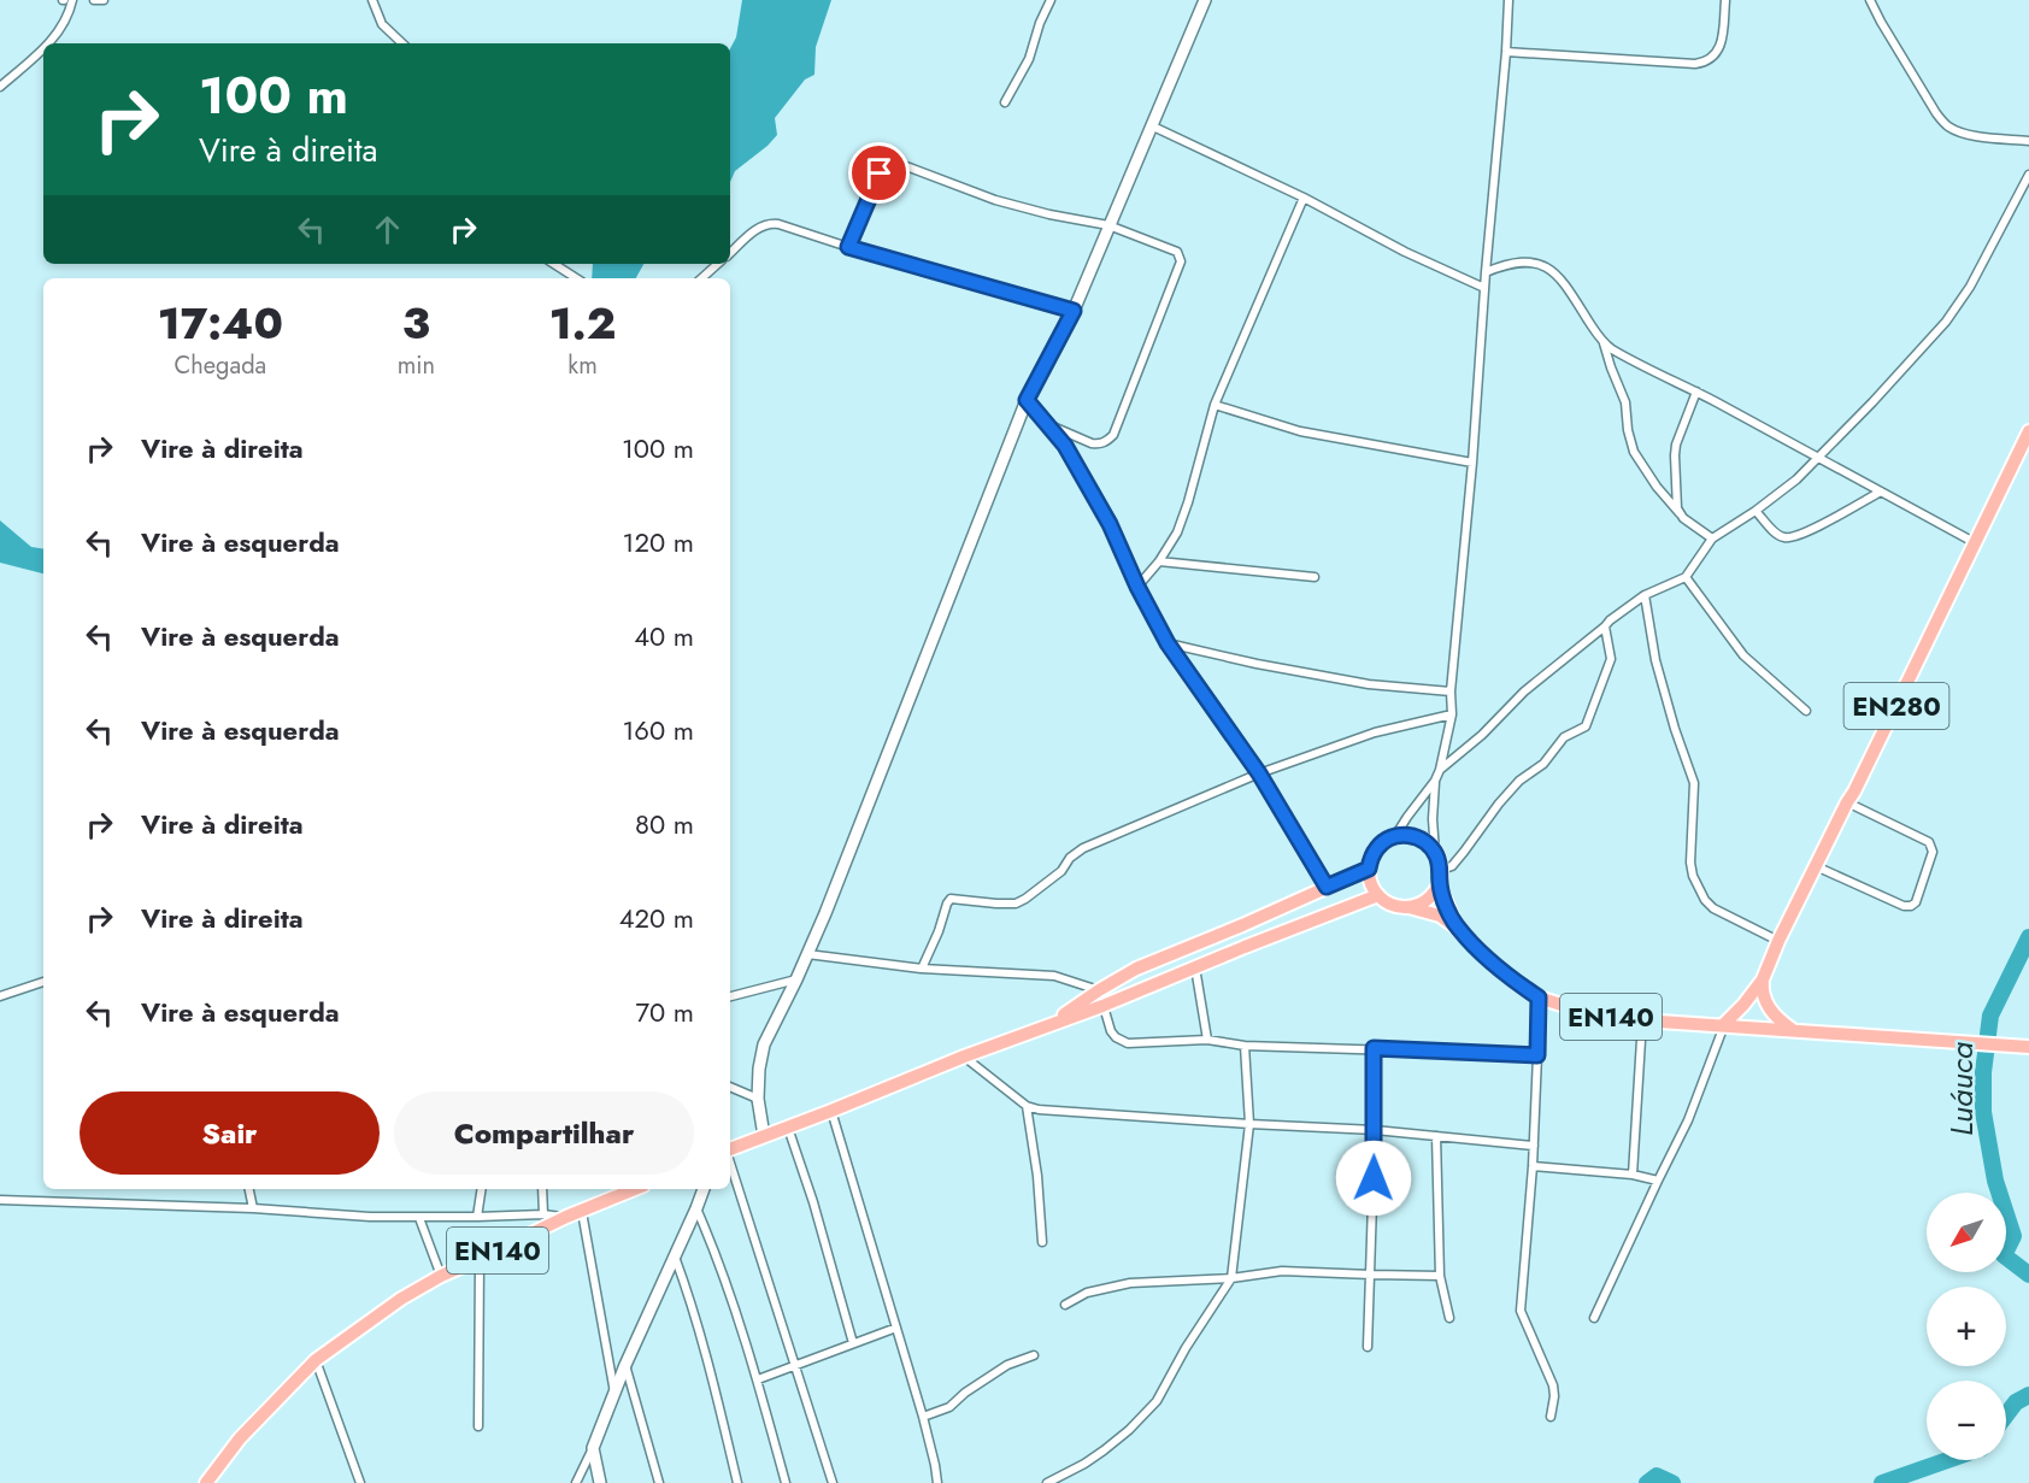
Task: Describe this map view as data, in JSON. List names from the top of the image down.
{
  "streets": {
    "main road": ["EN280", "EN140"]
  },
  "crossings": [
    ["EN280", "EN140"]
  ],
  "water": ["Luáuca"],
  "north": "bottom left",
  "page": {
    "turn": ["100 m", "Vire à direita"],
    "eta": [
      "17:40",
      "Chegada",
      "3",
      "min",
      "1.2",
      "km"
    ],
    "list": [
      {
        "name": "Vire à direita",
        "value": "100 m"
      },
      {
        "name": "Vire à esquerda",
        "value": "120 m"
      },
      {
        "name": "Vire à esquerda",
        "value": "40 m"
      },
      {
        "name": "Vire à esquerda",
        "value": "160 m"
      },
      {
        "name": "Vire à direita",
        "value": "80 m"
      },
      {
        "name": "Vire à direita",
        "value": "420 m"
      },
      {
        "name": "Vire à esquerda",
        "value": "70 m"
      }
    ],
    "buttons": ["Sair", "Compartilhar"],
    "map_buttons": ["+", "−"]
  }
}
